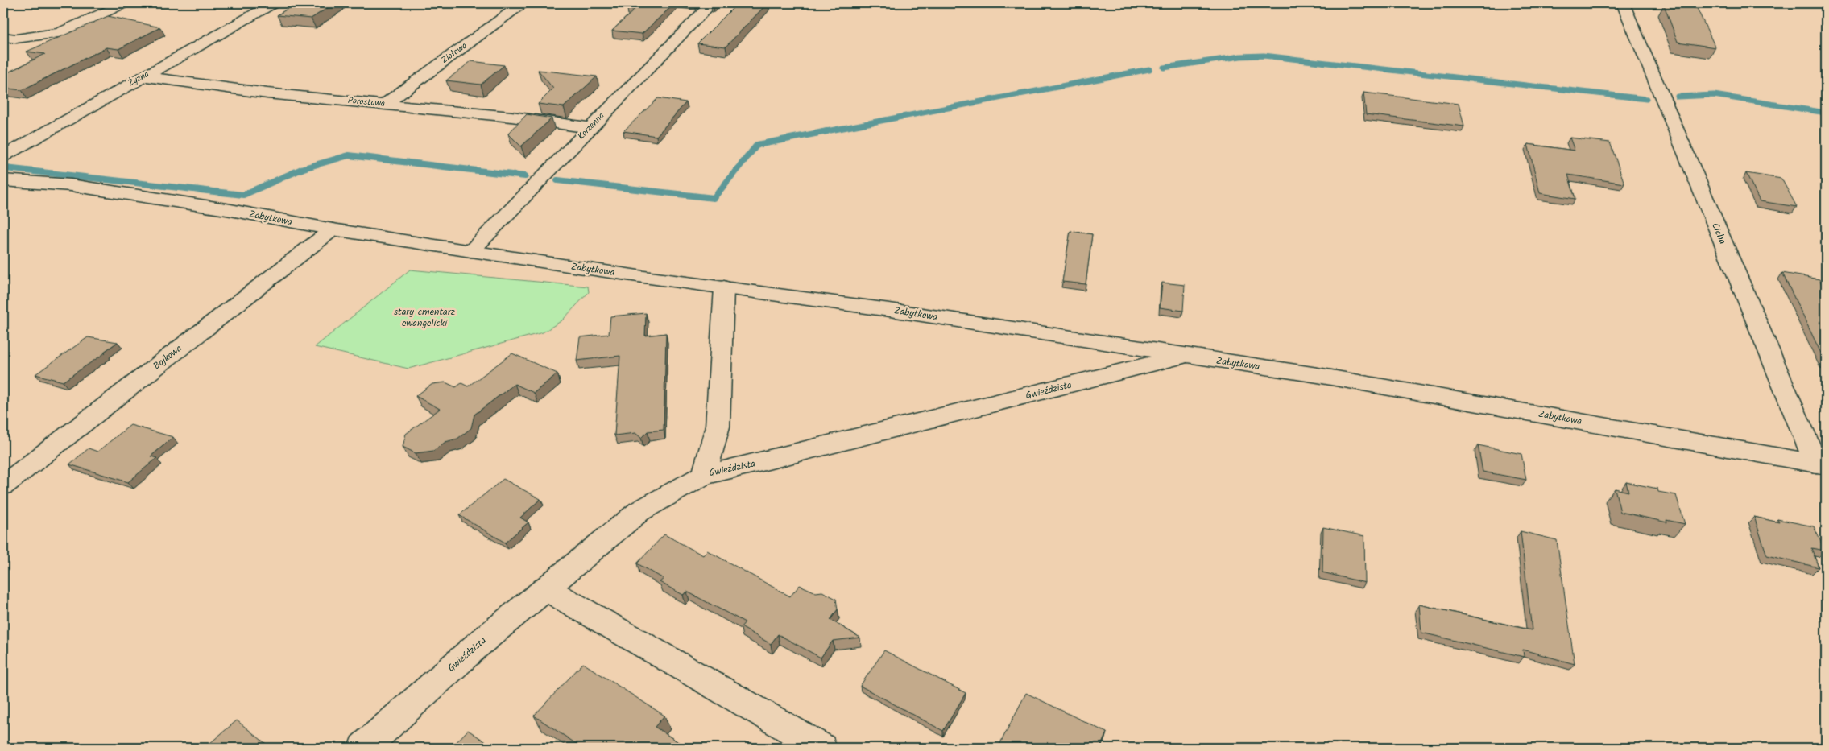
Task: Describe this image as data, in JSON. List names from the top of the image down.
{
  "streets": {
    "street": [
      "Ziołowa",
      "Żyzna",
      "Porostowa",
      "Korzenna",
      "Zabytkowa",
      "Cicha",
      "Bajkowa",
      "Gwieździsta"
    ]
  },
  "crossings": [
    ["Ziołowa", "Porostowa"],
    ["Żyzna", "Porostowa"],
    ["Porostowa", "Korzenna"],
    ["Korzenna", "Zabytkowa"],
    ["Zabytkowa", "Cicha"],
    ["Zabytkowa", "Bajkowa"],
    ["Zabytkowa", "Gwieździsta"]
  ],
  "parks": ["stary cmentarz ewangelicki"]
}
